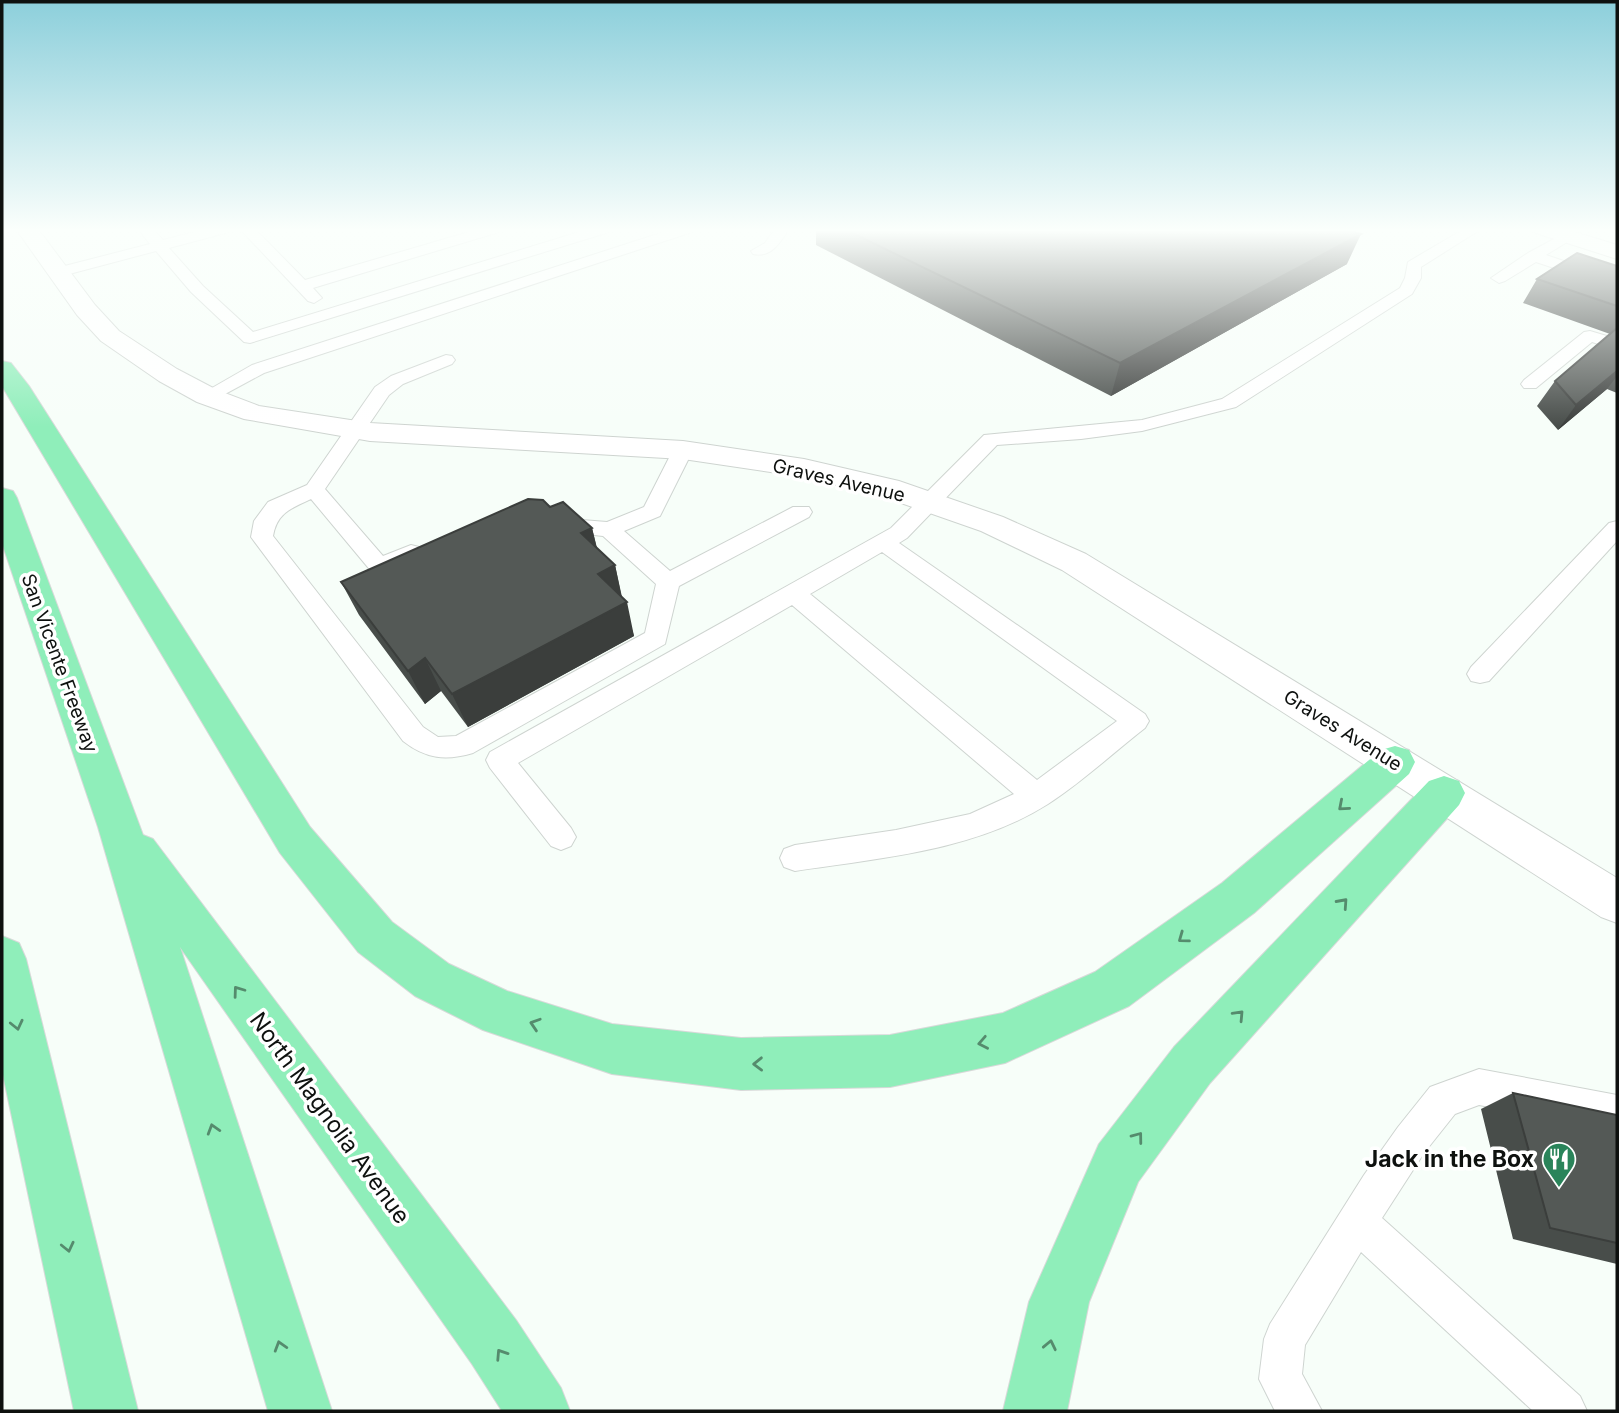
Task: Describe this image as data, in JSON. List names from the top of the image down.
{
  "streets": {
    "highway": ["San Vicente Freeway", "North Magnolia Avenue"],
    "main road": ["Graves Avenue"]
  },
  "crossings": [
    ["San Vicente Freeway", "North Magnolia Avenue"]
  ],
  "places": {
    "restaurant": ["Jack in the Box"]
  }
}
